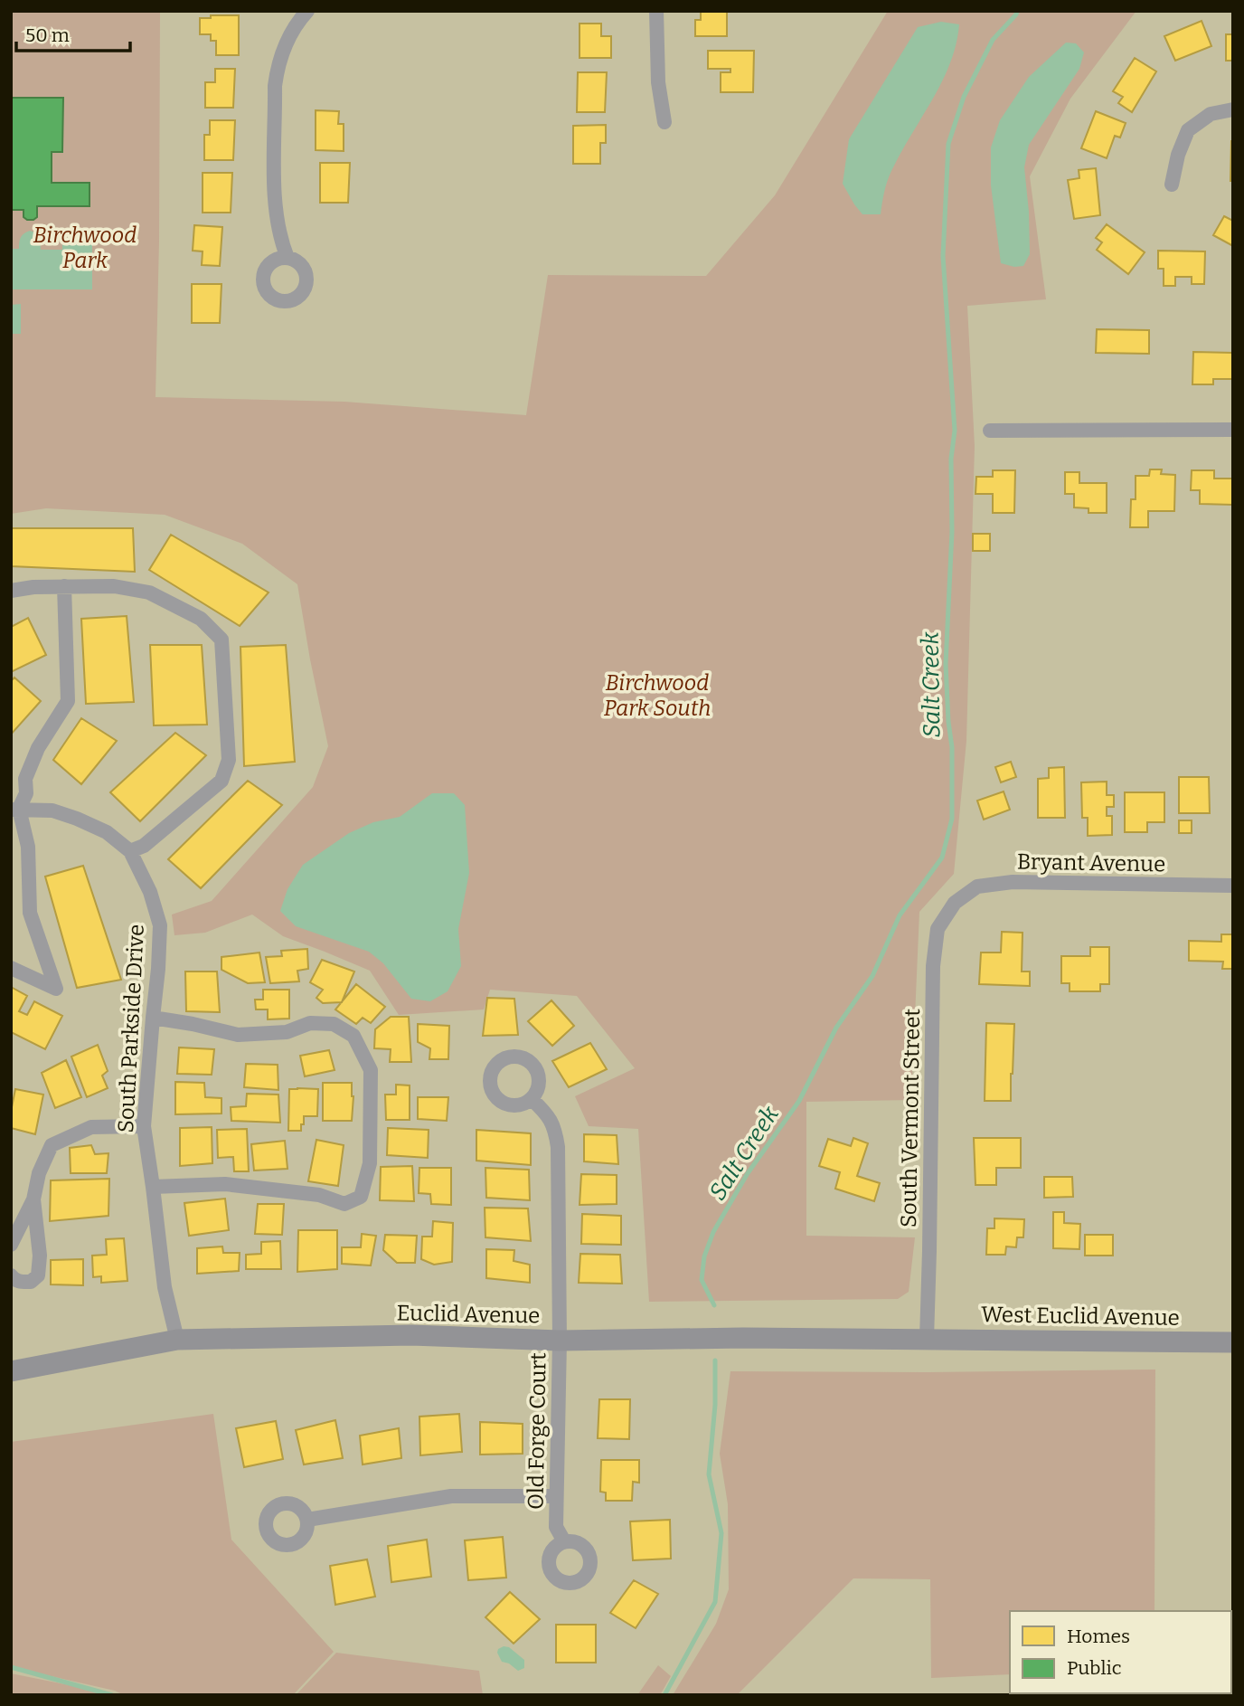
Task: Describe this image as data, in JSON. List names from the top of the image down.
{
  "streets": {
    "main road": ["Euclid Avenue", "West Euclid Avenue"],
    "street": [
      "Bryant Avenue",
      "South Parkside Drive",
      "South Vermont Street",
      "Old Forge Court"
    ]
  },
  "crossings": [
    ["Bryant Avenue", "South Vermont Street"],
    ["South Parkside Drive", "Euclid Avenue"],
    ["South Vermont Street", "Euclid Avenue"],
    ["South Vermont Street", "West Euclid Avenue"],
    ["Euclid Avenue", "West Euclid Avenue"],
    ["Euclid Avenue", "Old Forge Court"]
  ],
  "water": ["Salt Creek"],
  "parks": ["Birchwood Park", "Birchwood Park South"],
  "legend": ["Homes", "Public"],
  "scale_bar": "50 m"
}
